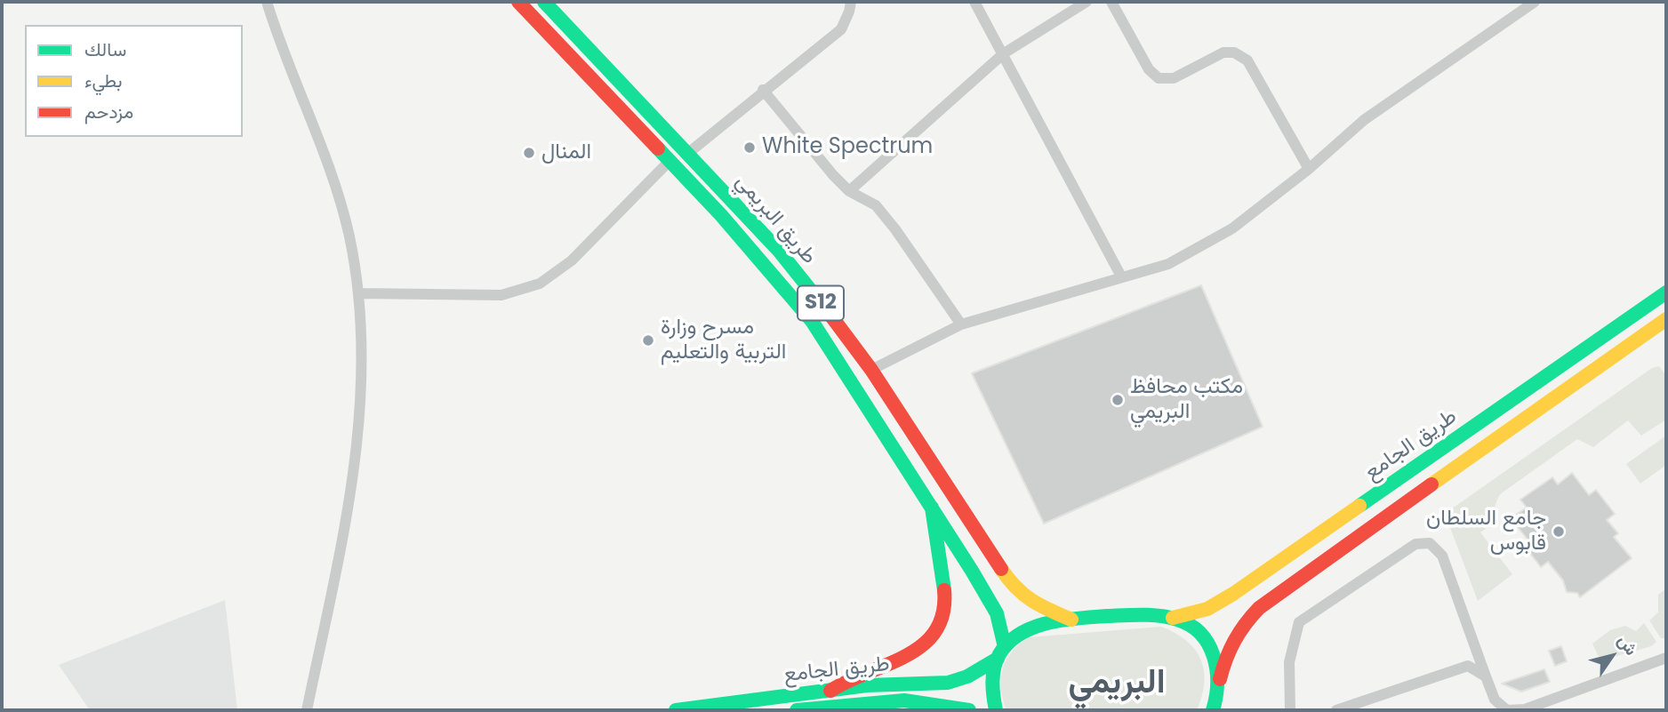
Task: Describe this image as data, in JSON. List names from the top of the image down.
{
  "streets": {
    "main road": ["طريق البريمي", "S12", "طريق الجامع"]
  },
  "crossings": [
    ["طريق البريمي", "S12"],
    ["طريق البريمي", "طريق الجامع"],
    ["S12", "طريق الجامع"]
  ],
  "districts": ["البريمي"],
  "places": [
    "White Spectrum",
    "المنال",
    "مسرح وزارة التربية والتعليم",
    "مكتب محافظ البريمي",
    "جامع السلطان قابوس"
  ],
  "legend": ["سالك", "بطيء", "مزدحم"],
  "north": "top right"
}
